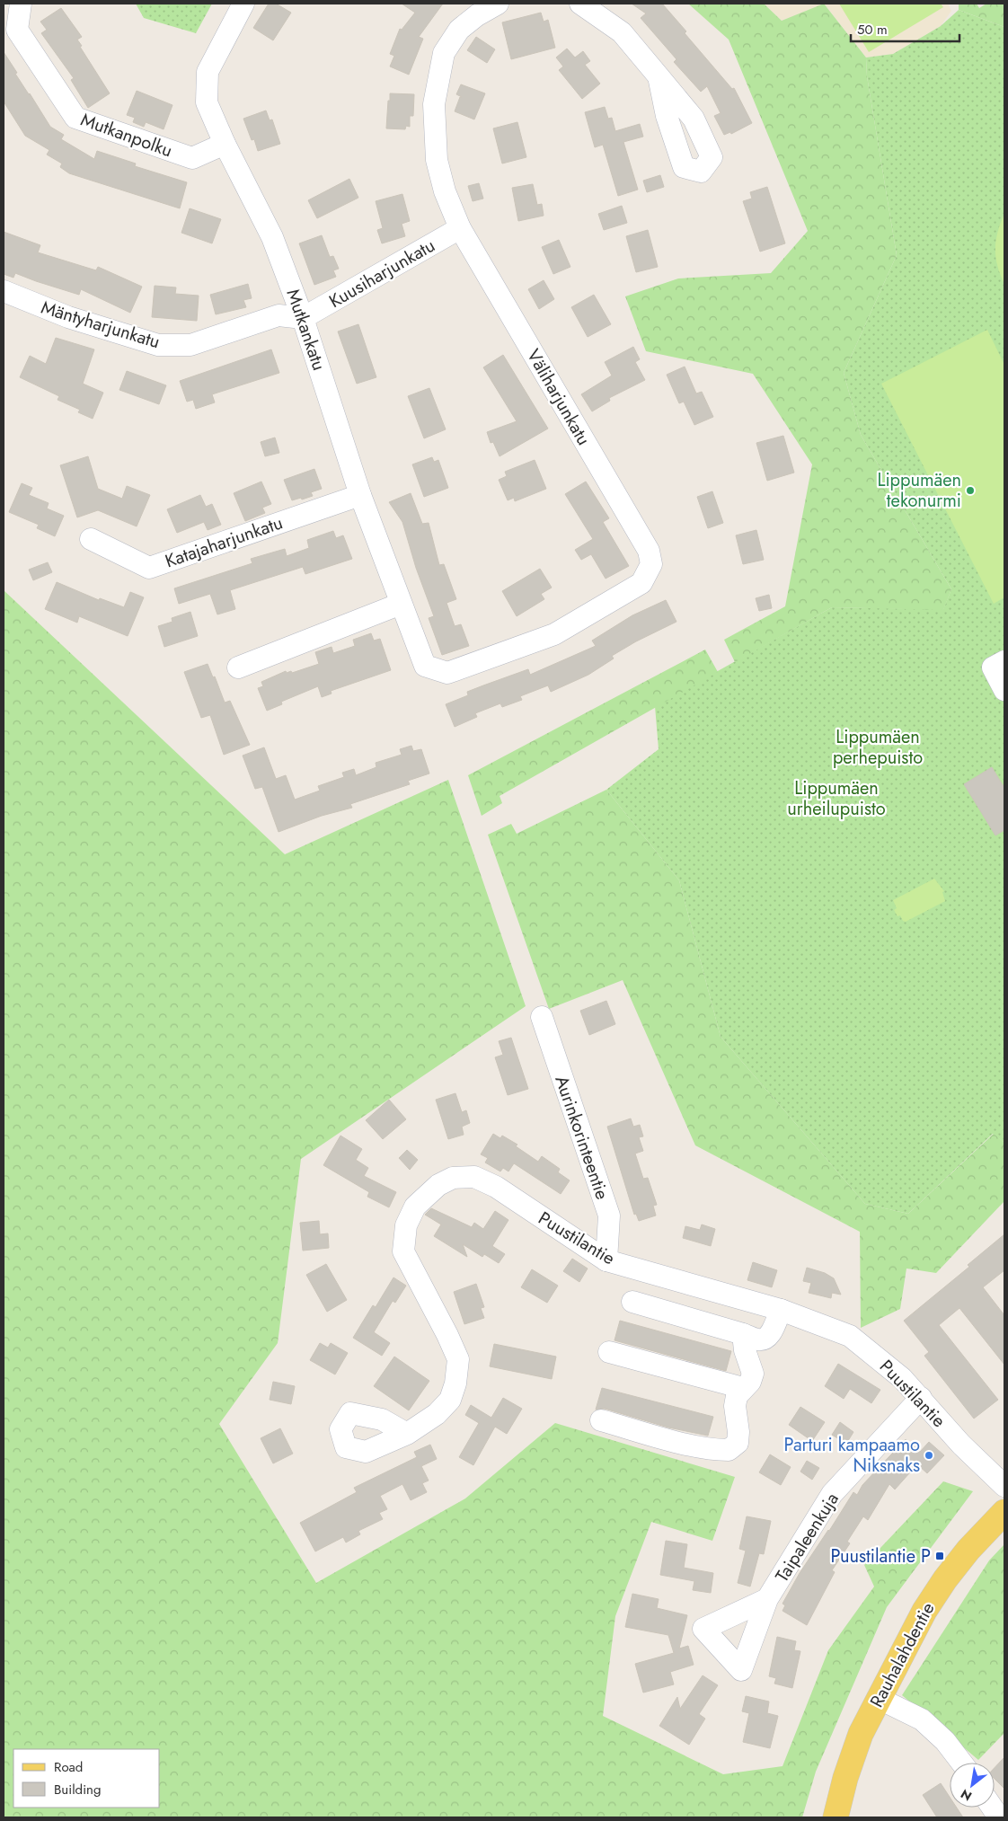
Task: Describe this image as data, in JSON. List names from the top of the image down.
{
  "streets": {
    "main road": ["Rauhalahdentie"],
    "street": [
      "Mutkanpolku",
      "Kuusiharjunkatu",
      "Mäntyharjunkatu",
      "Mutkankatu",
      "Väliharjunkatu",
      "Katajaharjunkatu",
      "Aurinkorinteentie",
      "Puustilantie",
      "Taipaleenkuja"
    ]
  },
  "crossings": [
    ["Mutkanpolku", "Mutkankatu"],
    ["Kuusiharjunkatu", "Mäntyharjunkatu"],
    ["Kuusiharjunkatu", "Mutkankatu"],
    ["Kuusiharjunkatu", "Väliharjunkatu"],
    ["Mäntyharjunkatu", "Mutkankatu"],
    ["Mutkankatu", "Väliharjunkatu"],
    ["Mutkankatu", "Katajaharjunkatu"],
    ["Aurinkorinteentie", "Puustilantie"],
    ["Puustilantie", "Taipaleenkuja"]
  ],
  "parks": ["Lippumäen perhepuisto", "Lippumäen urheilupuisto"],
  "places": {
    "other": ["Lippumäen tekonurmi", "Parturi kampaamo Niksnaks"],
    "transit": ["Puustilantie P"]
  },
  "legend": ["Road", "Building"],
  "scale_bar": "50 m",
  "north": "bottom left"
}
